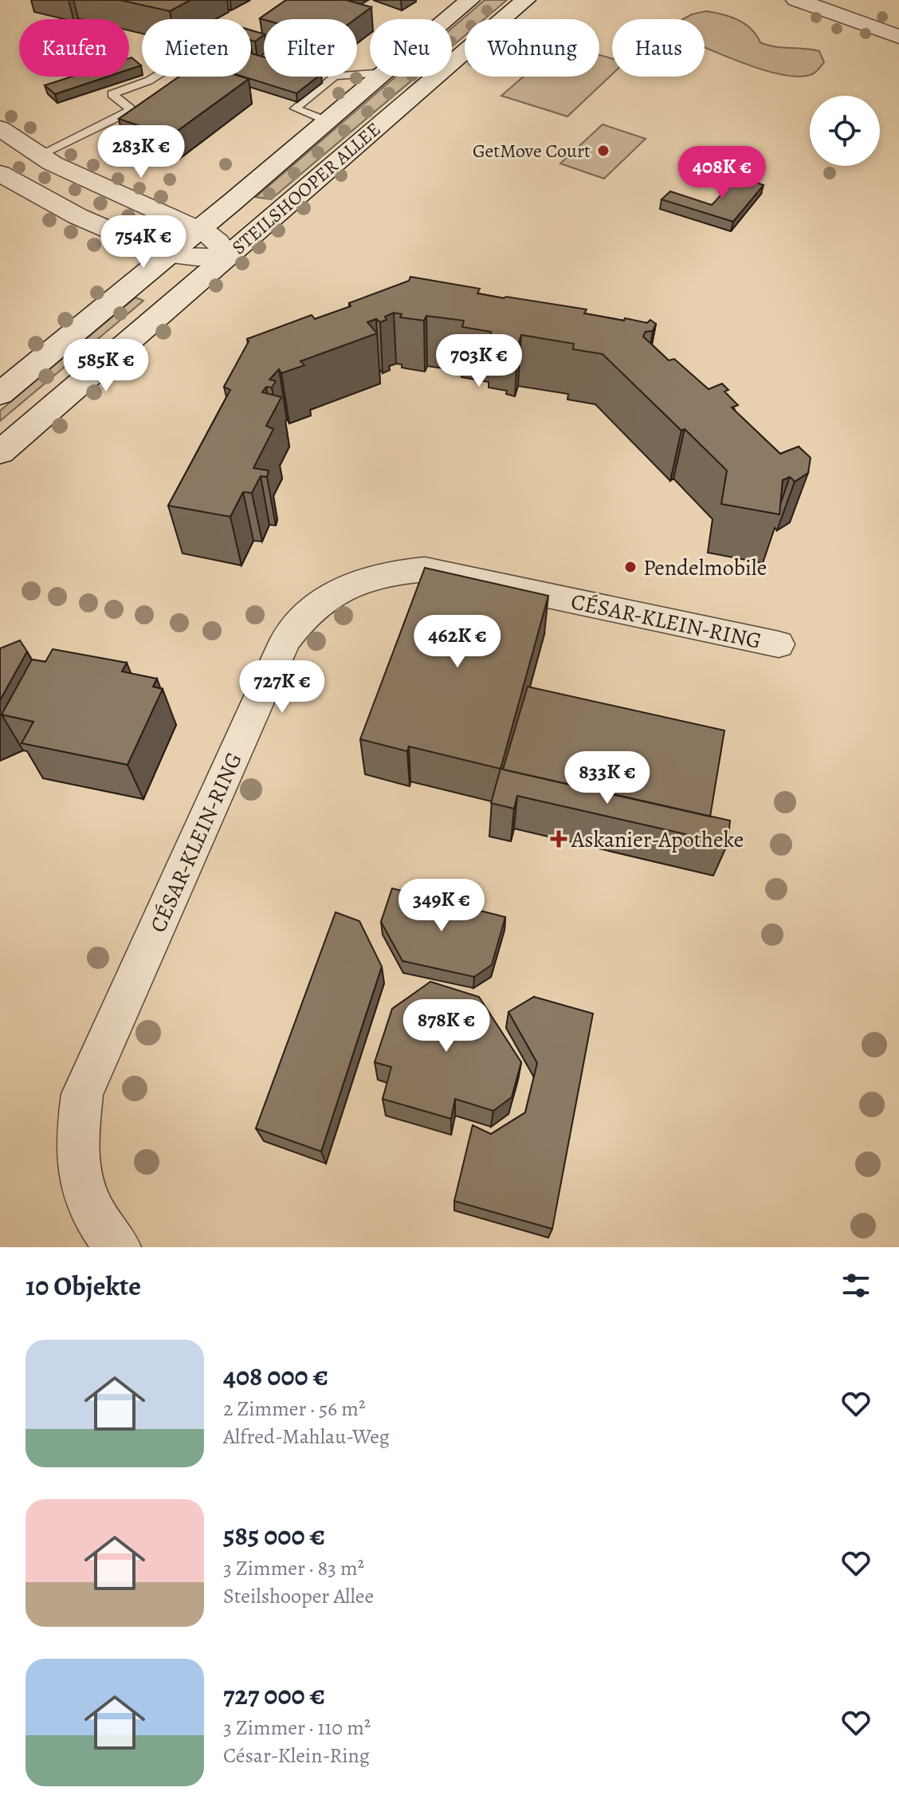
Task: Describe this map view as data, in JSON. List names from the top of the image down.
{
  "streets": {
    "main road": ["STEILSHOOPER ALLEE"],
    "street": ["CÉSAR-KLEIN-RING"]
  },
  "places": {
    "other": ["GetMove Court", "Pendelmobile"],
    "health": ["Askanier-Apotheke"]
  },
  "page": {
    "chip": [
      "Kaufen",
      "Mieten",
      "Filter",
      "Neu",
      "Wohnung",
      "Haus"
    ],
    "price": [
      "283K €",
      "408K €",
      "754K €",
      "703K €",
      "585K €",
      "462K €",
      "727K €",
      "833K €",
      "349K €",
      "878K €"
    ],
    "heading": "10 Objekte",
    "list": [
      {
        "name": "408 000 €",
        "note": "2 Zimmer · 56 m² · Alfred-Mahlau-Weg"
      },
      {
        "name": "585 000 €",
        "note": "3 Zimmer · 83 m² · Steilshooper Allee"
      },
      {
        "name": "727 000 €",
        "note": "3 Zimmer · 110 m² · César-Klein-Ring"
      }
    ]
  }
}
